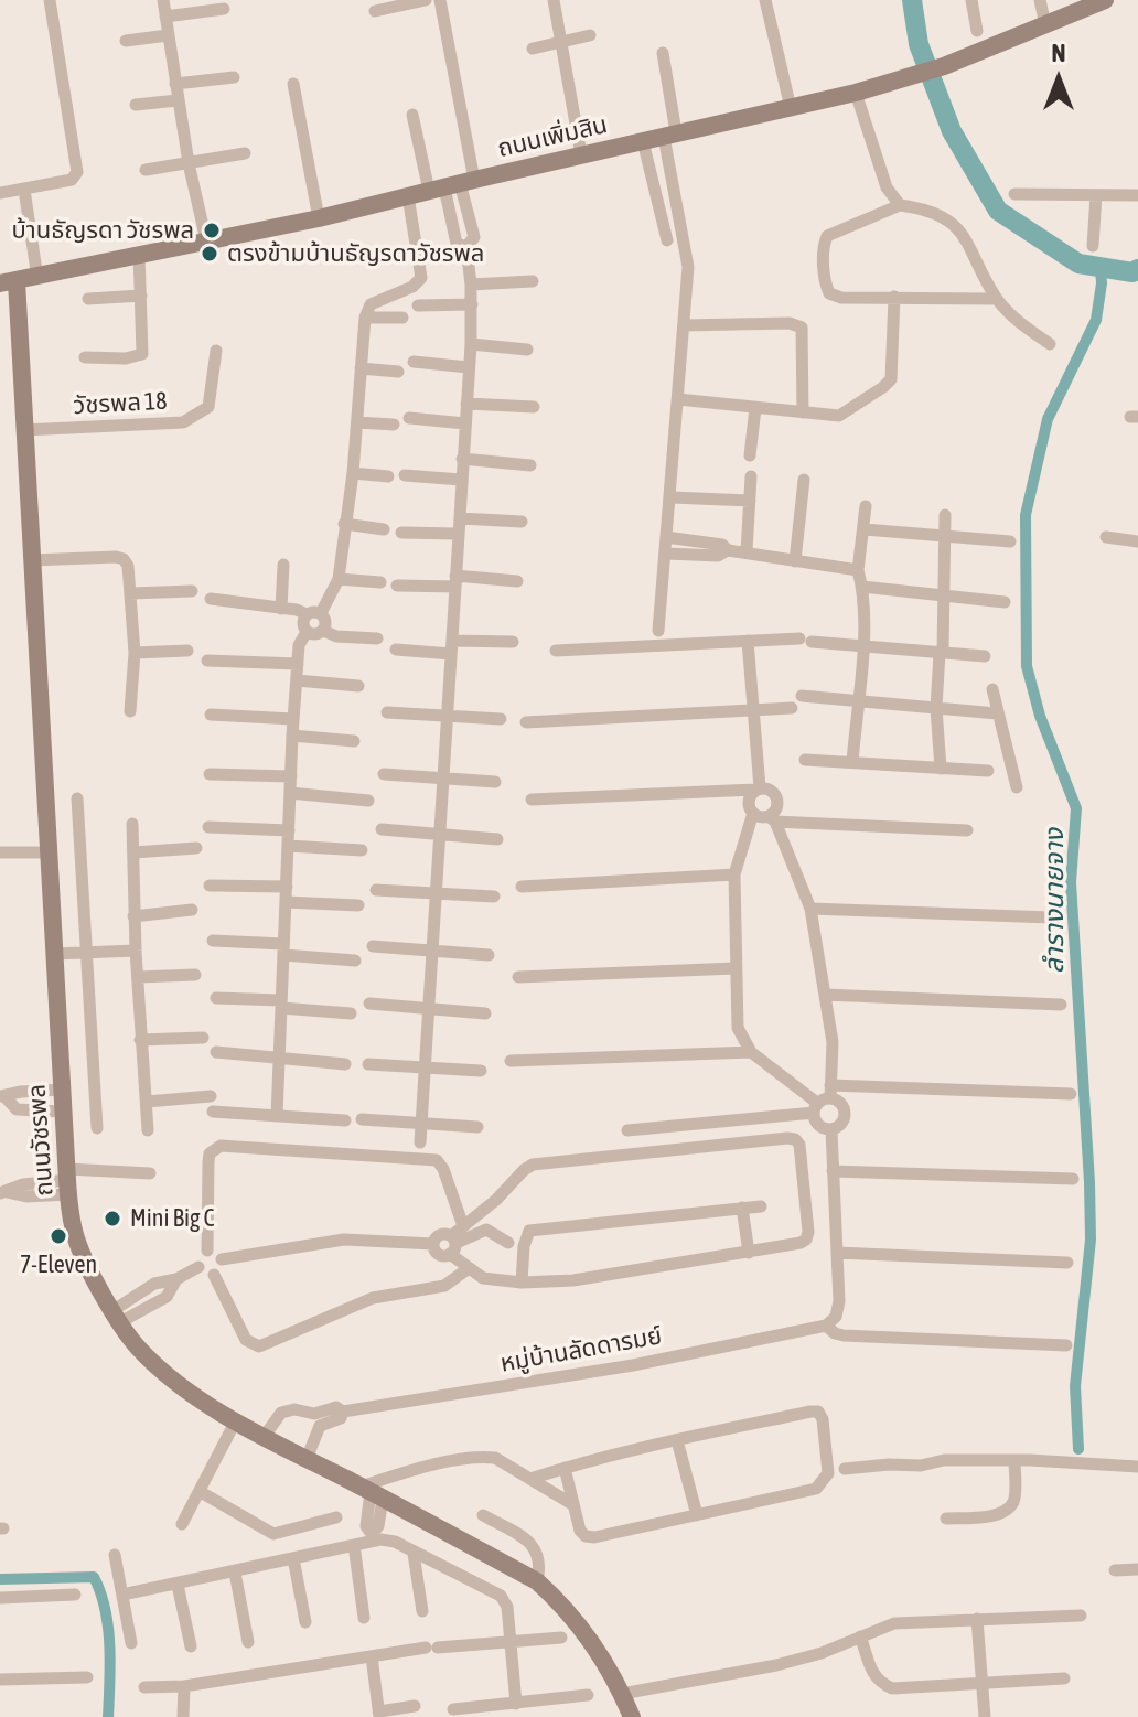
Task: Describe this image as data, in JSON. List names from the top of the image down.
{
  "streets": {
    "street": [
      "ถนนเพิ่มสิน",
      "วัชรพล 18",
      "ถนนวัชรพล",
      "หมู่บ้านลัดดารมย์"
    ]
  },
  "crossings": [
    ["ถนนเพิ่มสิน", "ถนนวัชรพล"],
    ["วัชรพล 18", "ถนนวัชรพล"],
    ["ถนนวัชรพล", "หมู่บ้านลัดดารมย์"]
  ],
  "water": ["ลำรางนายจาง"],
  "places": [
    "บ้านธัญรดา วัชรพล",
    "ตรงข้ามบ้านธัญรดาวัชรพล",
    "Mini Big C",
    "7-Eleven"
  ],
  "north": "top"
}
